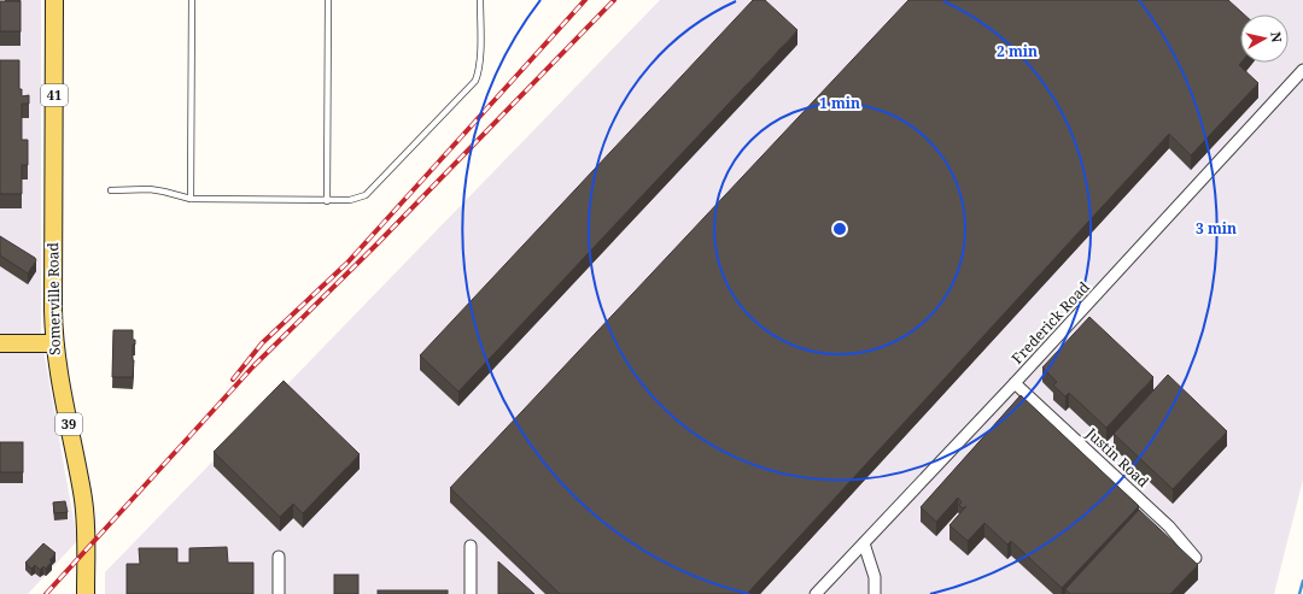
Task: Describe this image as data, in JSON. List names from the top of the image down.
{
  "streets": {
    "main road": ["41", "Somerville Road", "39"],
    "street": ["Frederick Road", "Justin Road"]
  },
  "crossings": [
    ["Frederick Road", "Justin Road"]
  ],
  "north": "right",
  "rings": ["2 min", "1 min", "3 min"]
}
